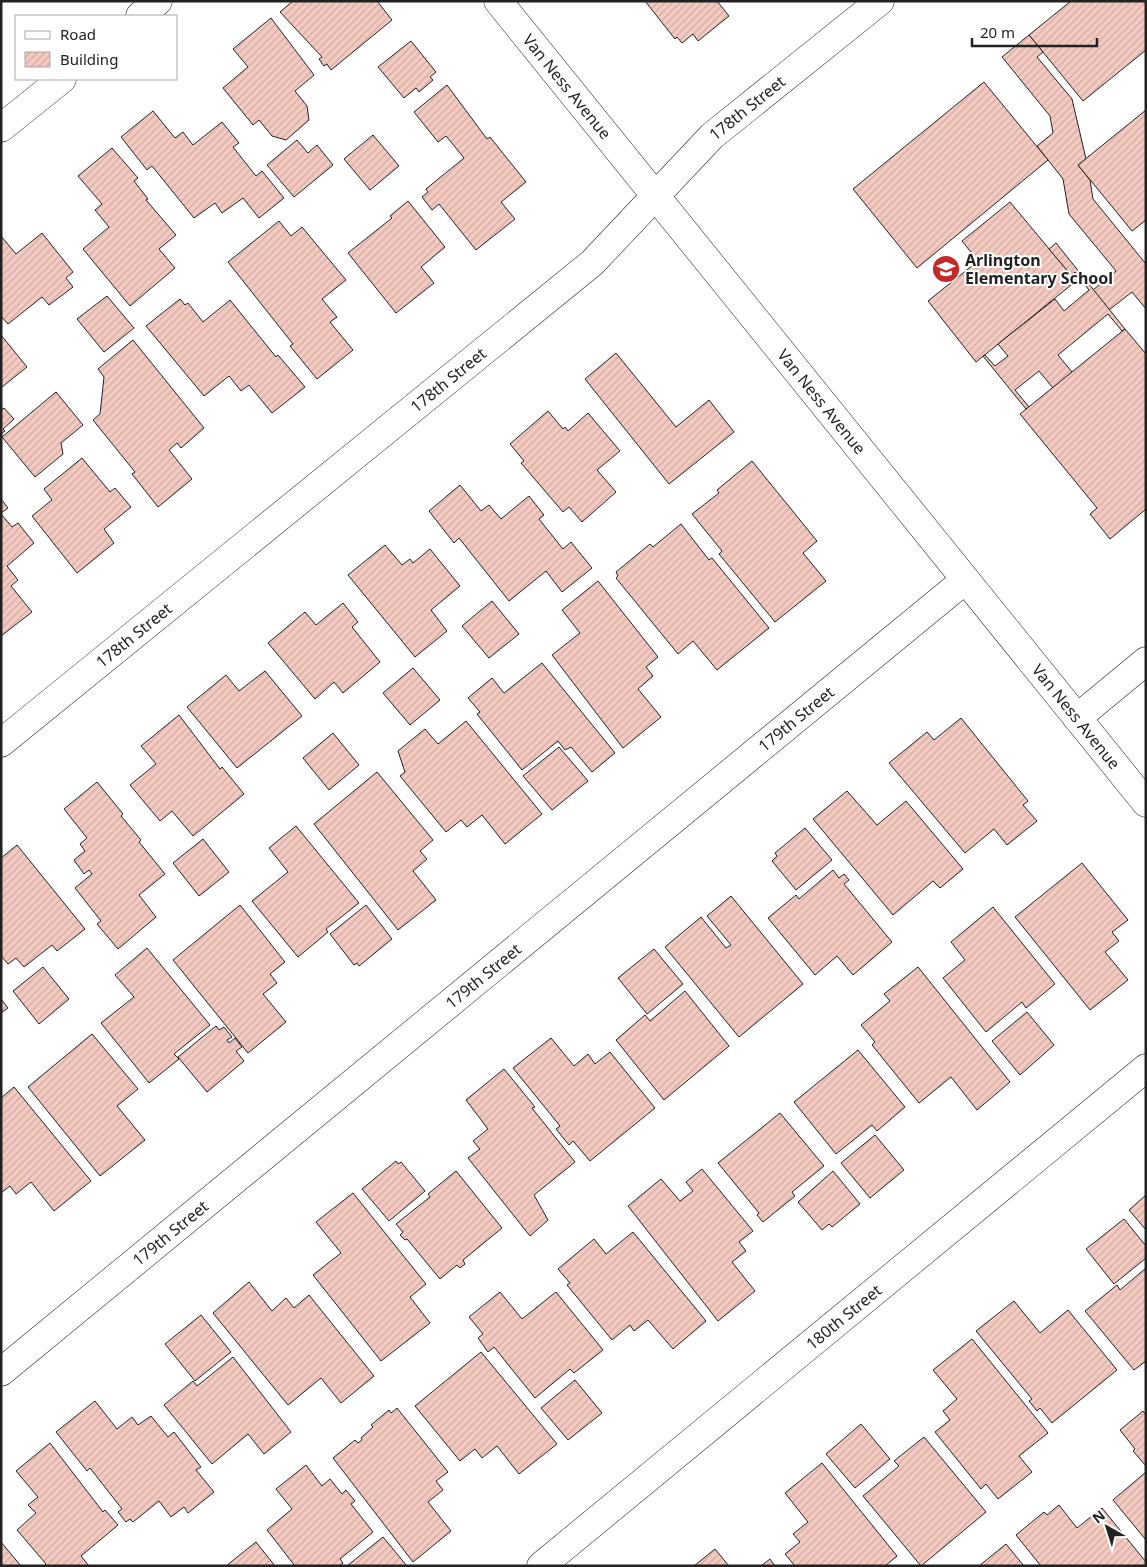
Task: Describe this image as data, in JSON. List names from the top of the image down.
{
  "streets": {
    "street": [
      "Van Ness Avenue",
      "178th Street",
      "179th Street",
      "180th Street"
    ]
  },
  "crossings": [
    ["Van Ness Avenue", "178th Street"],
    ["Van Ness Avenue", "179th Street"]
  ],
  "places": {
    "school or university": ["Arlington Elementary School"]
  },
  "legend": ["Road", "Building"],
  "scale_bar": "20 m",
  "north": "top left"
}
